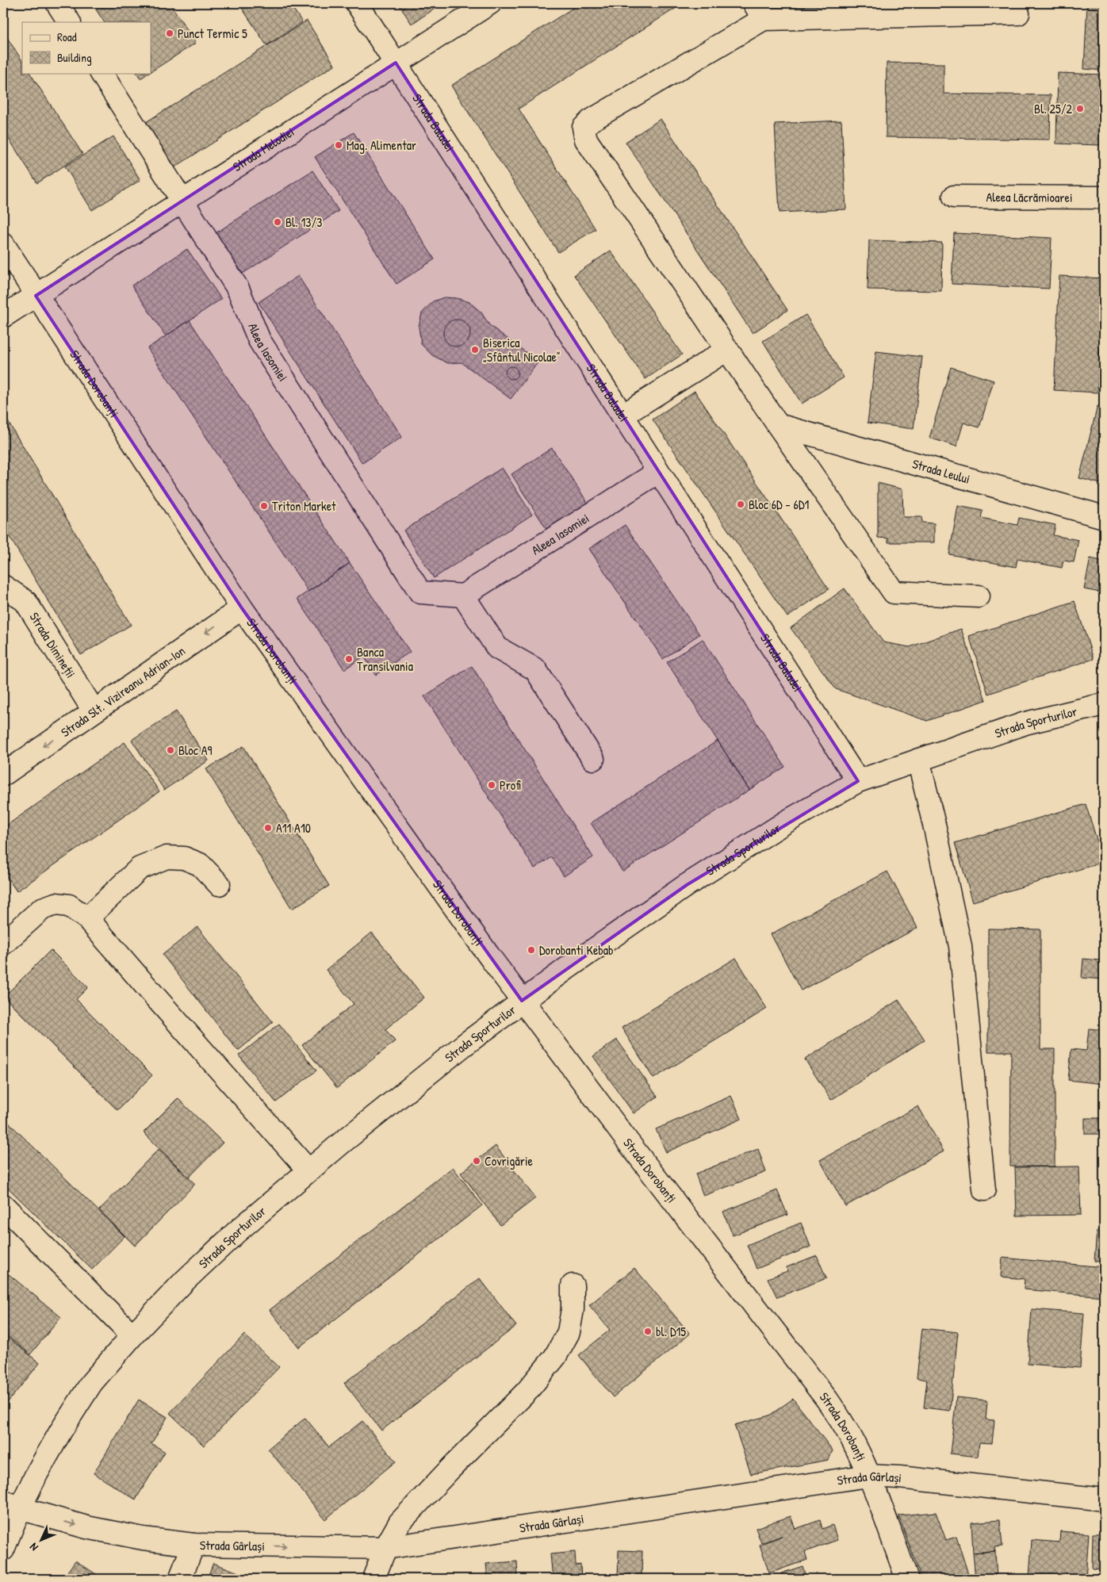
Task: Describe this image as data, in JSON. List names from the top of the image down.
{
  "streets": {
    "main road": [
      "Strada Baladei",
      "Strada Melodiei",
      "Aleea Lăcrămioarei",
      "Aleea Iasomiei",
      "Strada Dorobanți",
      "Strada Leului",
      "Strada Dimineții",
      "Strada Slt. Vizireanu Adrian-Ion",
      "Strada Sporturilor",
      "Strada Gârlași"
    ]
  },
  "crossings": [
    ["Strada Baladei", "Strada Melodiei"],
    ["Strada Baladei", "Aleea Iasomiei"],
    ["Strada Baladei", "Strada Sporturilor"],
    ["Strada Melodiei", "Aleea Iasomiei"],
    ["Strada Melodiei", "Strada Dorobanți"],
    ["Strada Dorobanți", "Strada Slt. Vizireanu Adrian-Ion"],
    ["Strada Dorobanți", "Strada Sporturilor"],
    ["Strada Dorobanți", "Strada Gârlași"],
    ["Strada Dimineții", "Strada Slt. Vizireanu Adrian-Ion"],
    ["Strada Sporturilor", "Strada Gârlași"]
  ],
  "one_way": ["Strada Slt. Vizireanu Adrian-Ion"],
  "places": [
    "Punct Termic 5",
    "Bl. 25/2",
    "Mag. Alimentar",
    "Bl. 13/3",
    "Biserica „Sfântul Nicolae\"",
    "Bloc 6D - 6D1",
    "Triton Market",
    "Banca Transilvania",
    "Bloc A9",
    "Profi",
    "A11 A10",
    "Dorobanti Kebab",
    "Covrigărie",
    "bl. D15"
  ],
  "legend": ["Road", "Building"],
  "north": "bottom left"
}
